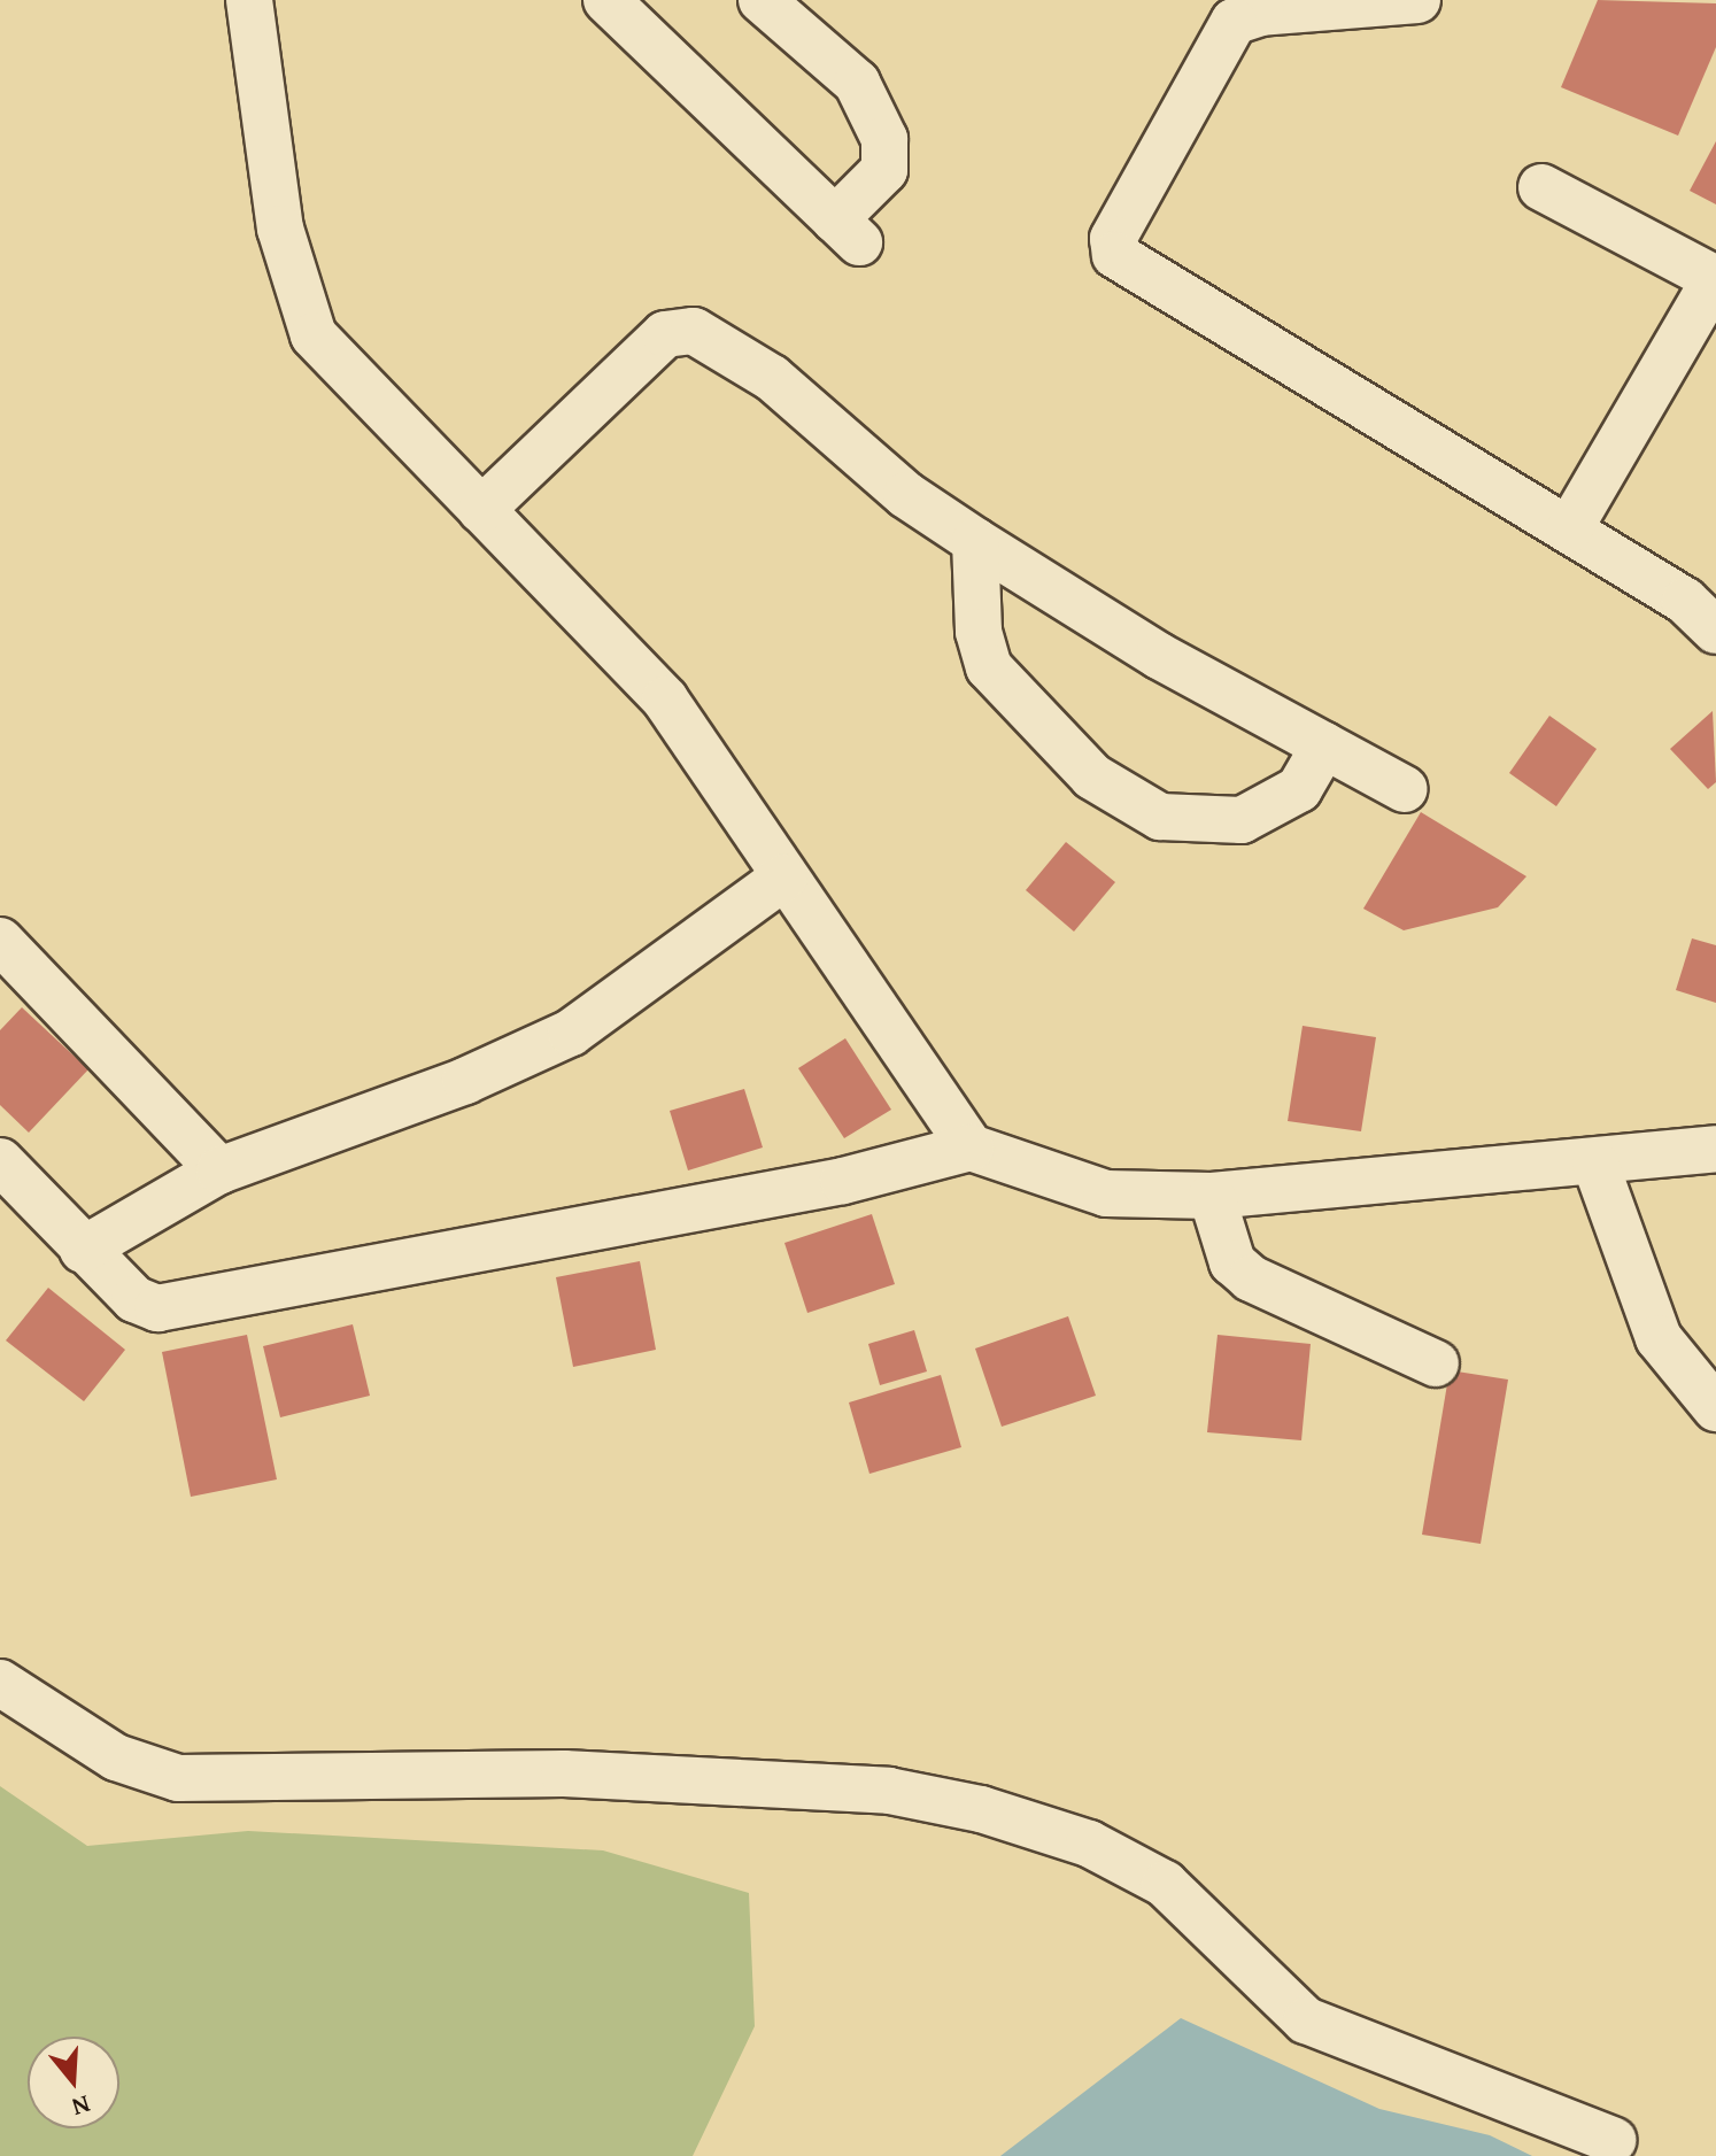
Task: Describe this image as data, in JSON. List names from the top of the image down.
{
  "north": "bottom"
}
